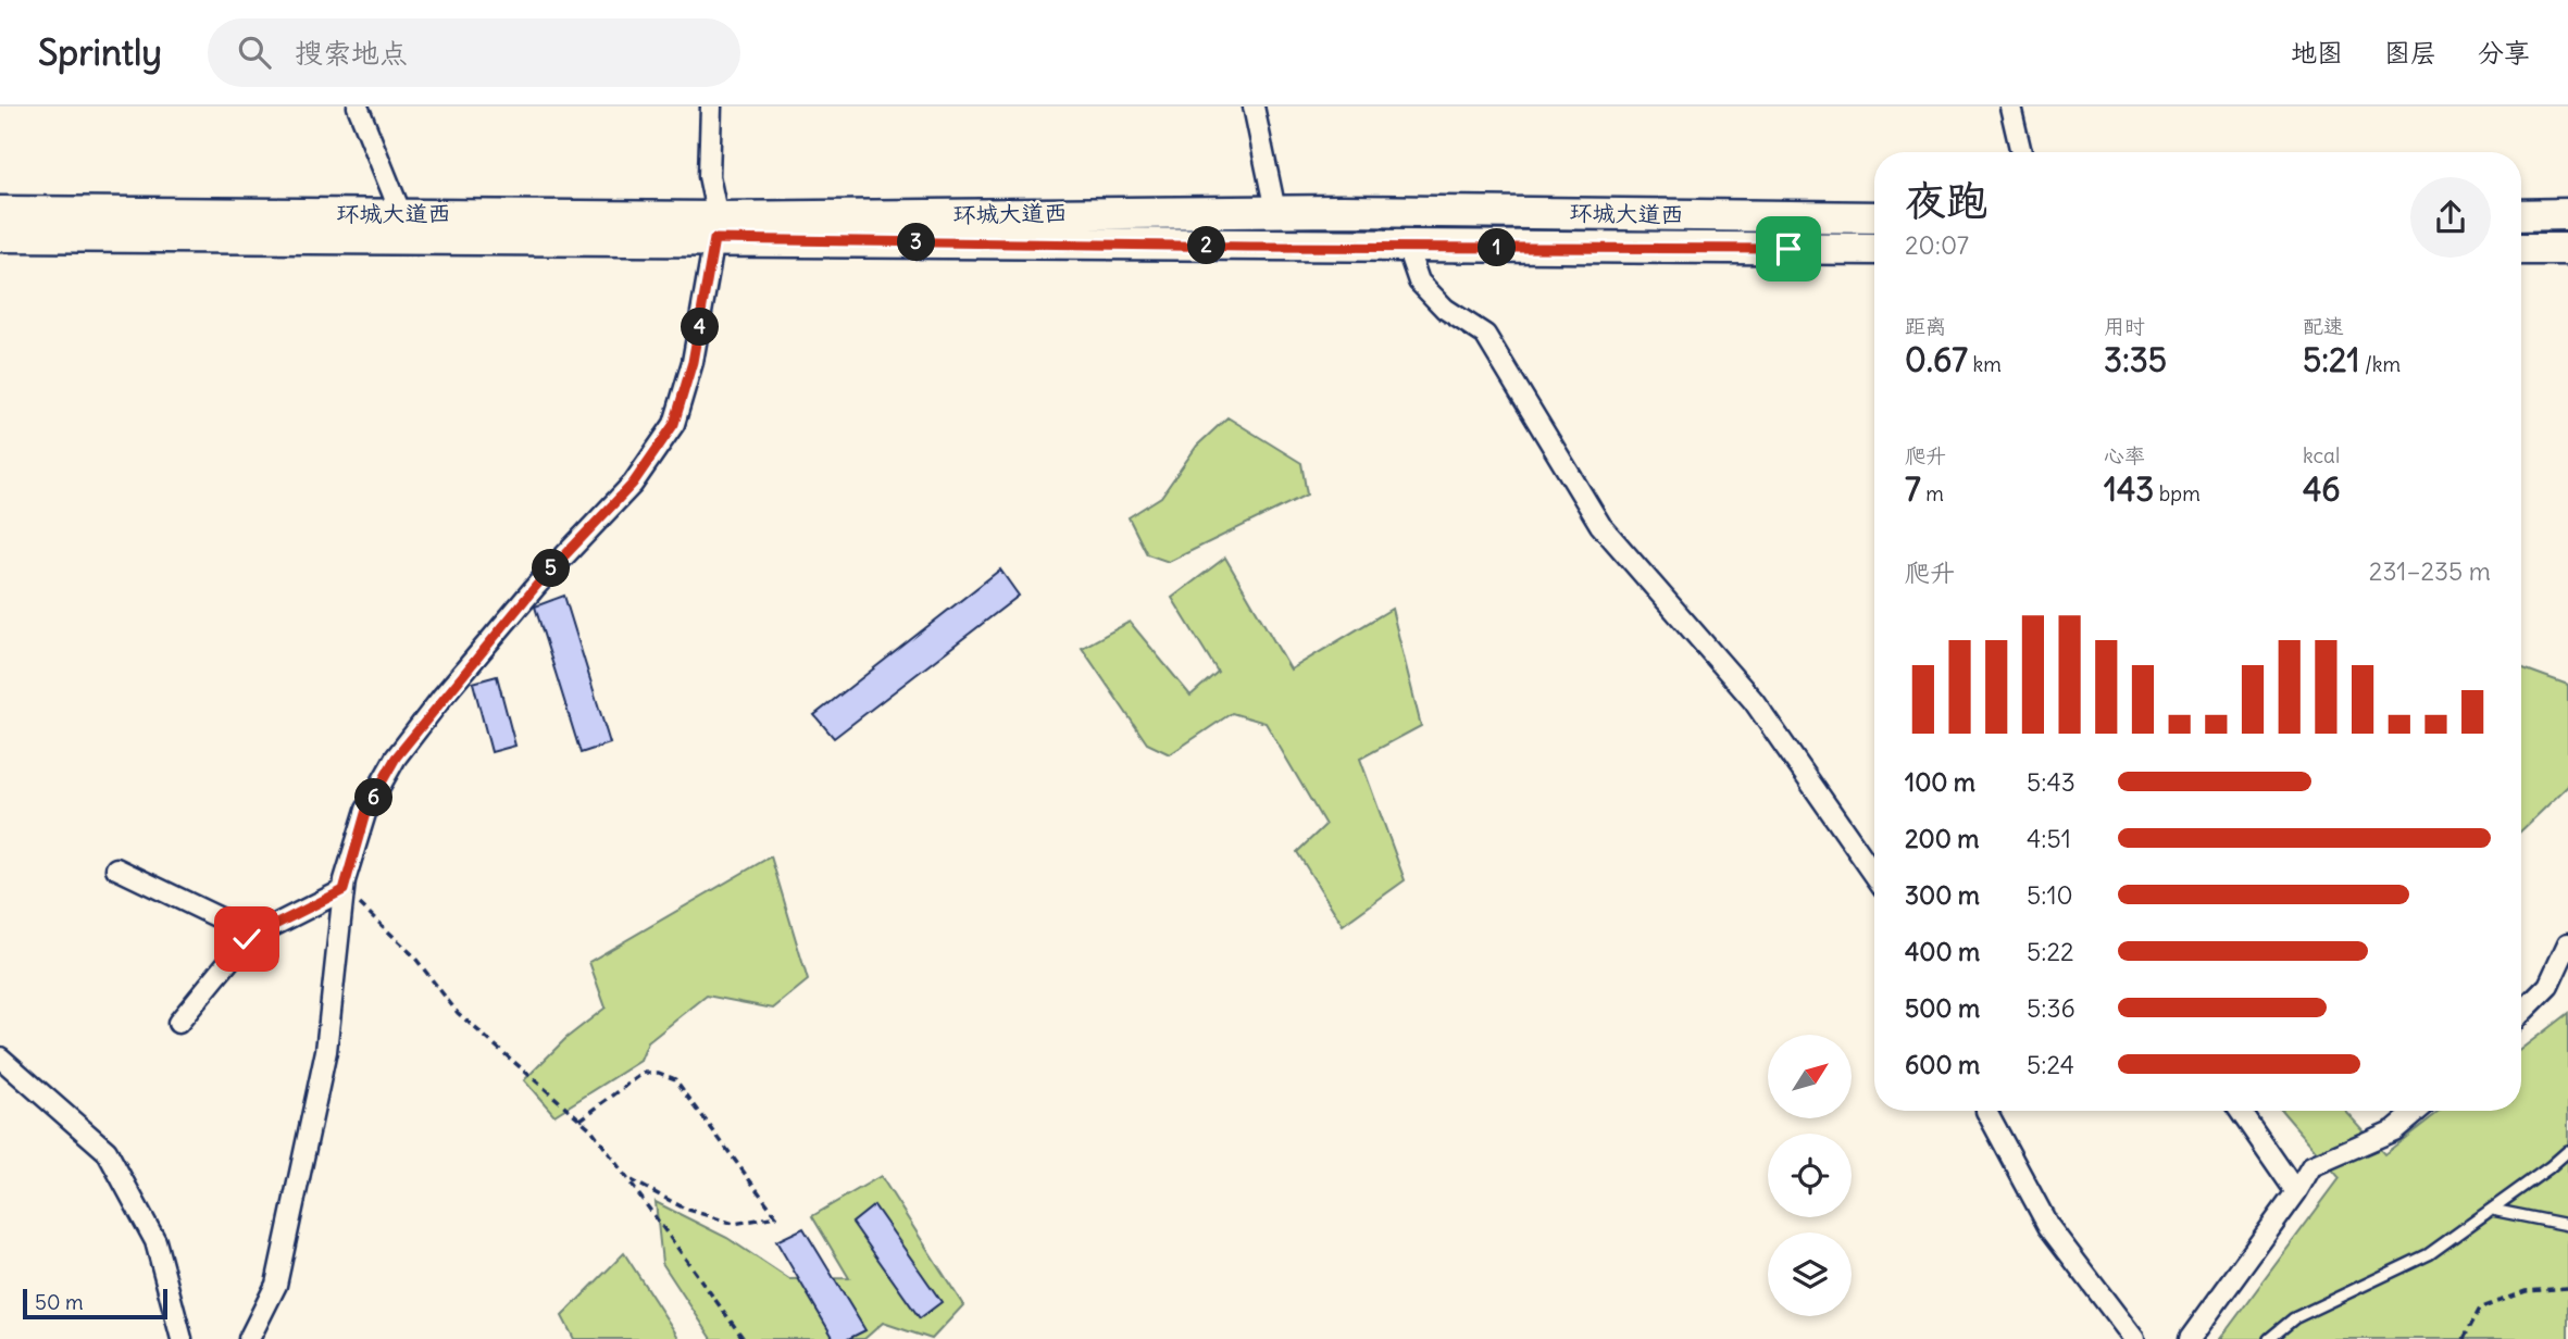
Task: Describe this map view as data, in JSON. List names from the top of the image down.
{
  "streets": {
    "main road": ["环城大道西"]
  },
  "scale_bar": "50 m",
  "north": "top right",
  "page": {
    "header": "Sprintly",
    "search": "搜索地点",
    "nav": ["地图", "图层", "分享"],
    "heading": ["夜跑", "20:07"],
    "pins": [
      "3",
      "2",
      "1",
      "4",
      "5",
      "6"
    ],
    "stats": [
      ["距离", "0.67 km"],
      ["用时", "3:35"],
      ["配速", "5:21 /km"],
      ["爬升", "7 m"],
      ["心率", "143 bpm"],
      ["kcal", "46"]
    ],
    "chart": ["爬升", "231–235 m"],
    "list": [
      {
        "name": "100 m",
        "note": "5:43"
      },
      {
        "name": "200 m",
        "note": "4:51"
      },
      {
        "name": "300 m",
        "note": "5:10"
      },
      {
        "name": "400 m",
        "note": "5:22"
      },
      {
        "name": "500 m",
        "note": "5:36"
      },
      {
        "name": "600 m",
        "note": "5:24"
      }
    ],
    "scale": "50 m"
  }
}
